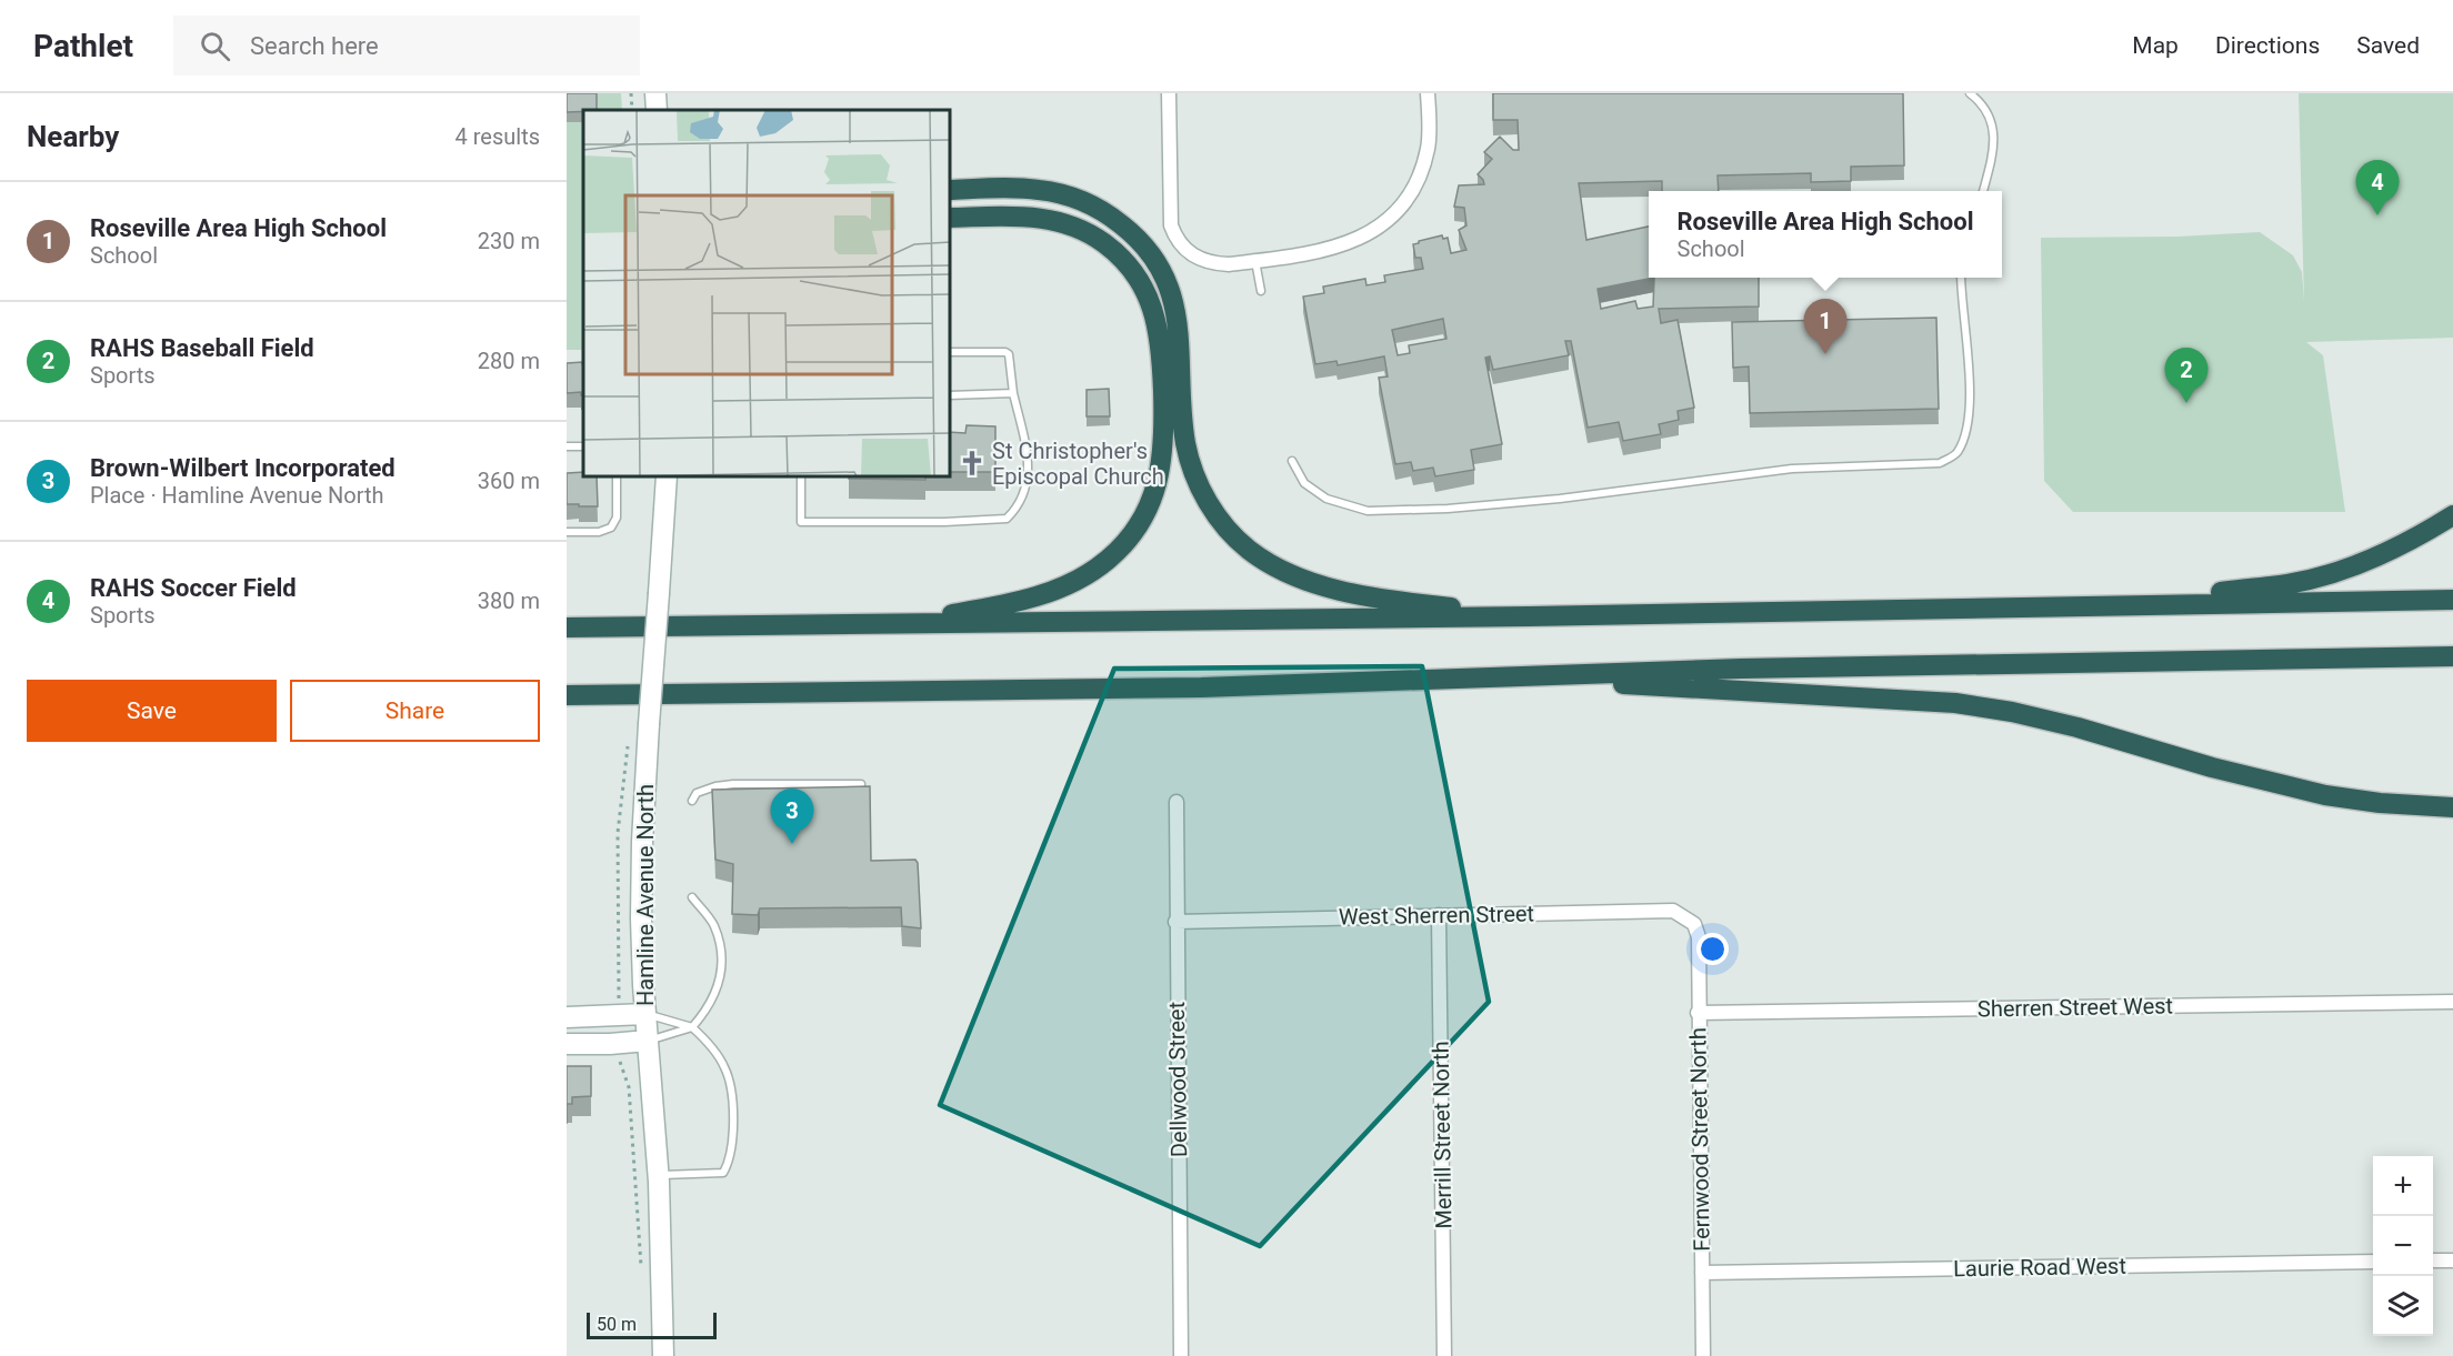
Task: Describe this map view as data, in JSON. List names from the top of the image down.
{
  "streets": {
    "street": [
      "Hamline Avenue North",
      "West Sherren Street",
      "Sherren Street West",
      "Dellwood Street",
      "Merrill Street North",
      "Fernwood Street North",
      "Laurie Road West"
    ]
  },
  "crossings": [
    ["West Sherren Street", "Dellwood Street"],
    ["West Sherren Street", "Merrill Street North"],
    ["West Sherren Street", "Fernwood Street North"],
    ["Sherren Street West", "Fernwood Street North"],
    ["Fernwood Street North", "Laurie Road West"]
  ],
  "places": {
    "church": ["St Christopher's Episcopal Church"]
  },
  "scale_bar": "50 m",
  "page": {
    "header": "Pathlet",
    "search": "Search here",
    "nav": ["Map", "Directions", "Saved"],
    "heading": ["Nearby", "4 results"],
    "pins": [
      "4",
      "1",
      "2",
      "3"
    ],
    "list": [
      {
        "mark": "1",
        "name": "Roseville Area High School",
        "note": "School",
        "value": "230 m"
      },
      {
        "mark": "2",
        "name": "RAHS Baseball Field",
        "note": "Sports",
        "value": "280 m"
      },
      {
        "mark": "3",
        "name": "Brown-Wilbert Incorporated",
        "note": "Place · Hamline Avenue North",
        "value": "360 m"
      },
      {
        "mark": "4",
        "name": "RAHS Soccer Field",
        "note": "Sports",
        "value": "380 m"
      }
    ],
    "popup": ["Roseville Area High School", "School"],
    "buttons": ["Save", "Share"],
    "map_buttons": ["+", "−"],
    "scale": "50 m"
  }
}
